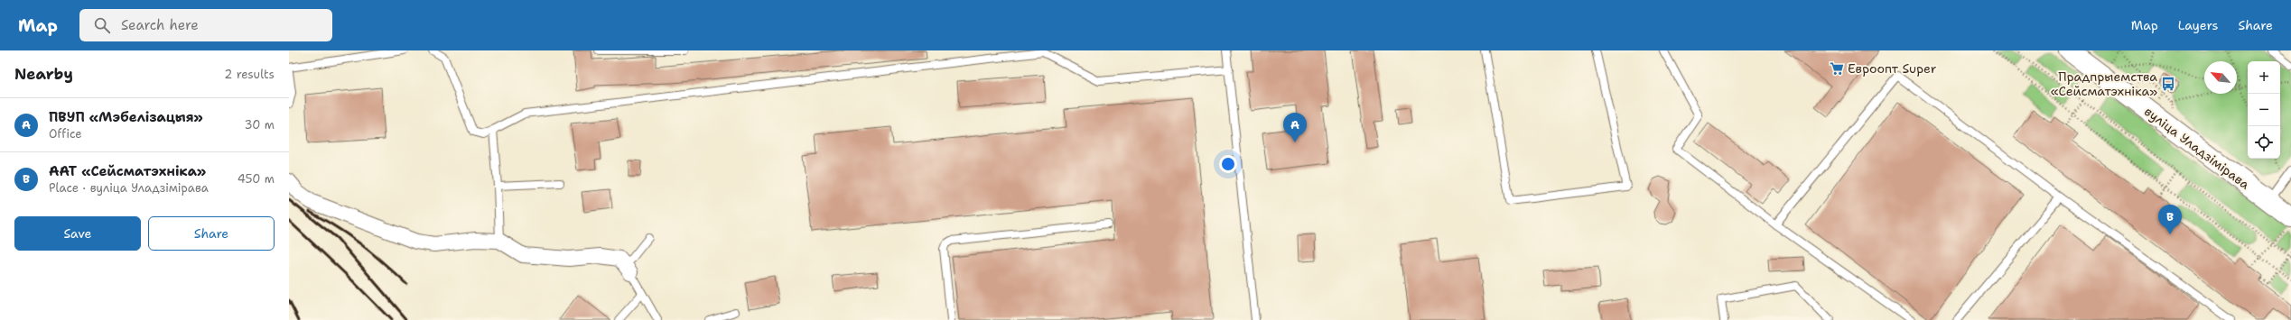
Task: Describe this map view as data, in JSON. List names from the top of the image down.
{
  "streets": {
    "main road": ["вуліца Уладзімірава"]
  },
  "places": {
    "supermarket": ["Евроопт Super"],
    "bus stop": ["Прадпрыемства «Сейсматэхніка»"]
  },
  "north": "top left",
  "page": {
    "header": "Map",
    "search": "Search here",
    "nav": ["Map", "Layers", "Share"],
    "heading": ["Nearby", "2 results"],
    "map_buttons": ["+", "−"],
    "list": [
      {
        "mark": "A",
        "name": "ПВУП «Мэбелізацыя»",
        "note": "Office",
        "value": "30 m"
      },
      {
        "mark": "B",
        "name": "ААТ «Сейсматэхніка»",
        "note": "Place · вуліца Уладзімірава",
        "value": "450 m"
      }
    ],
    "pins": ["A", "B"],
    "buttons": ["Save", "Share"]
  }
}
